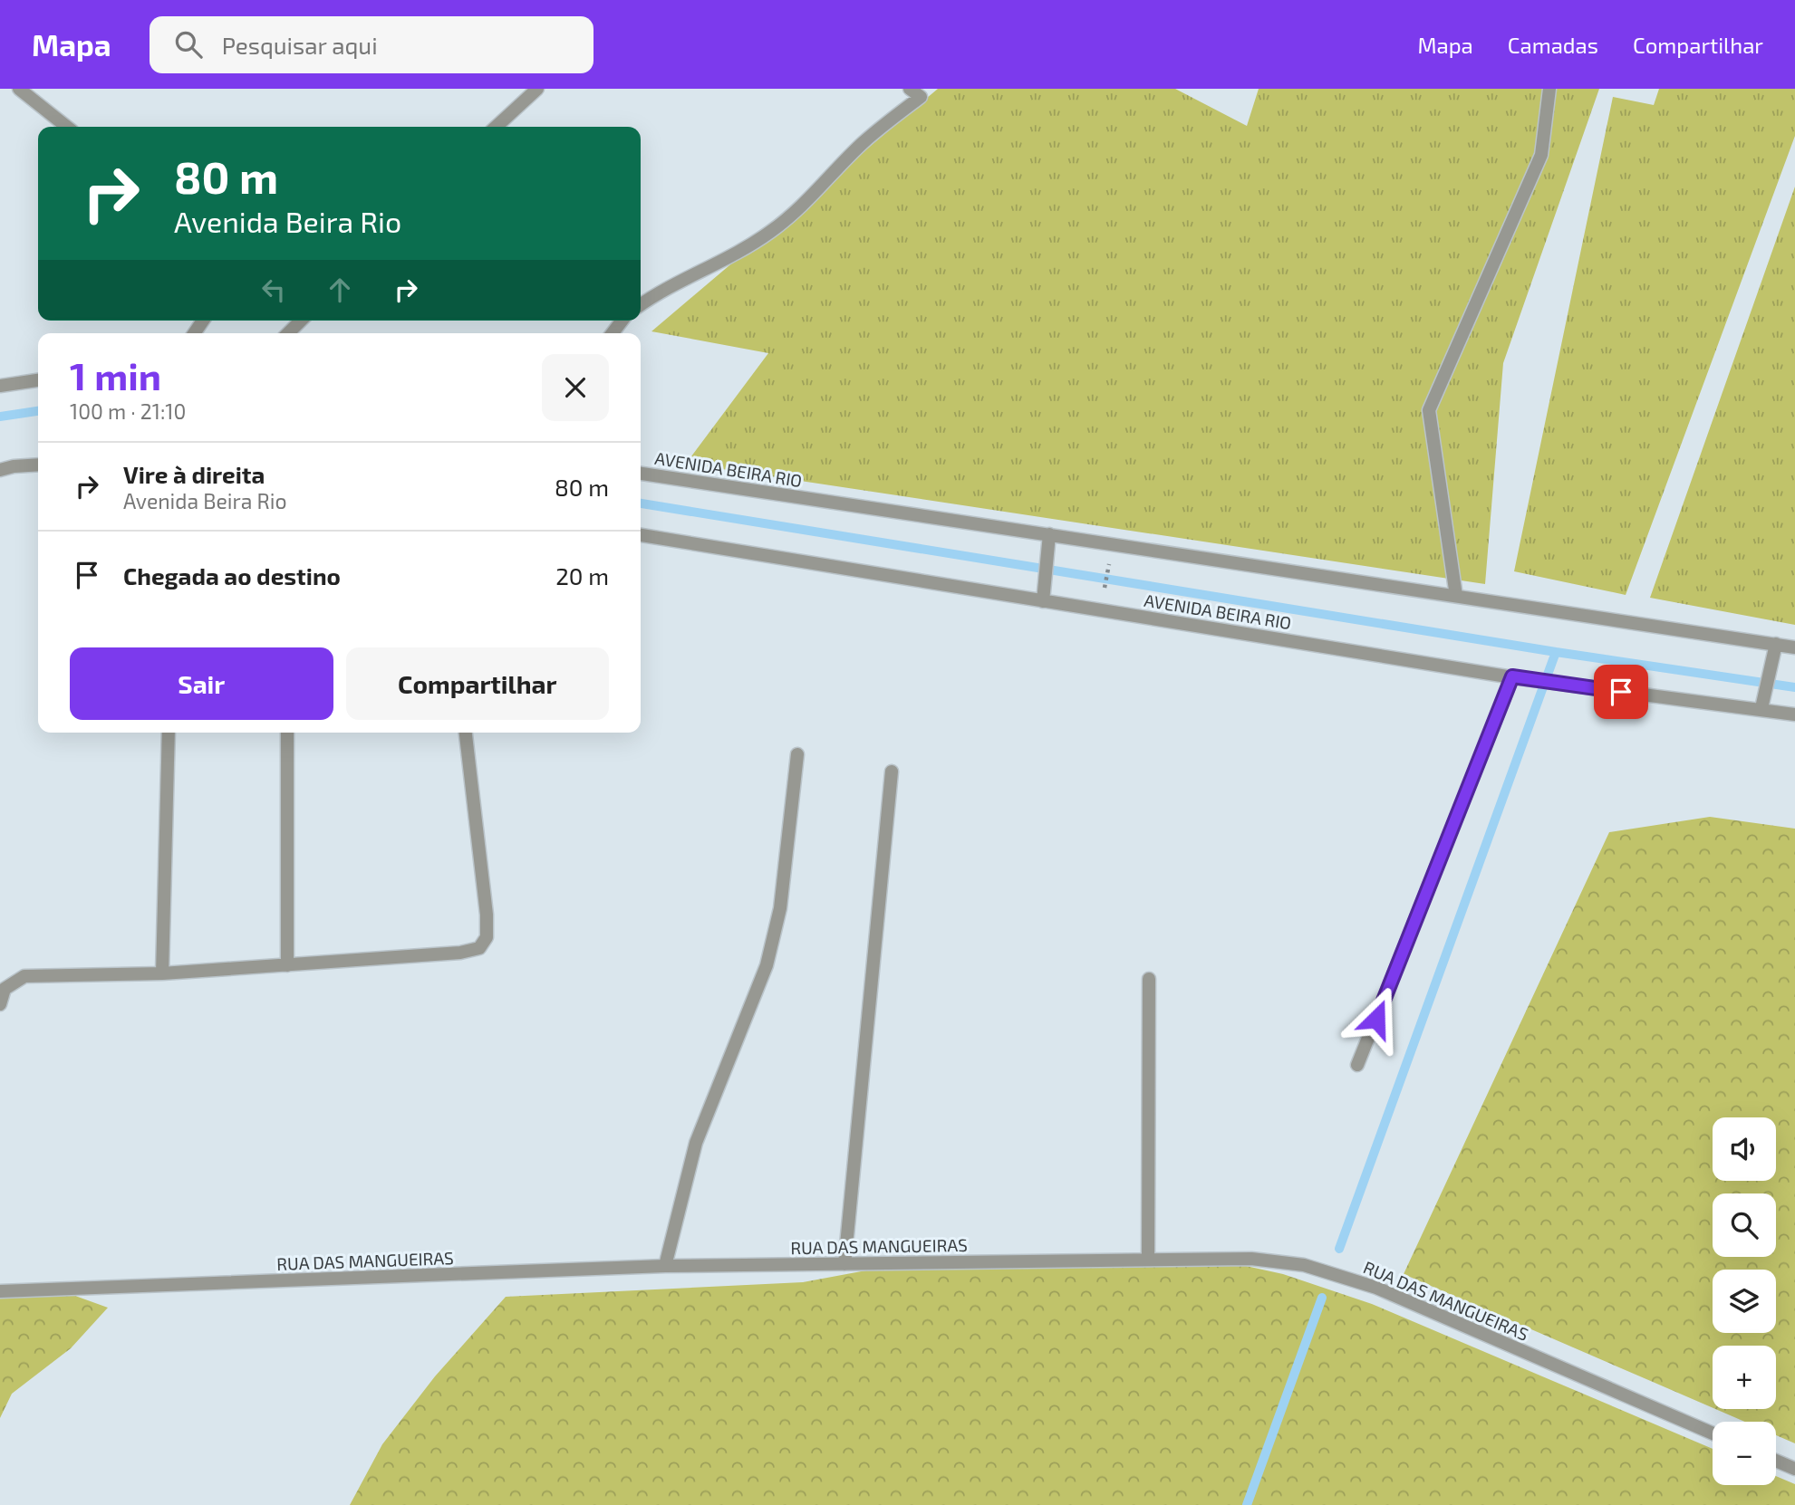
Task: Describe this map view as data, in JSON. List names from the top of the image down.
{
  "streets": {
    "street": ["AVENIDA BEIRA RIO", "RUA DAS MANGUEIRAS"]
  },
  "page": {
    "header": "Mapa",
    "search": "Pesquisar aqui",
    "nav": ["Mapa", "Camadas", "Compartilhar"],
    "turn": ["80 m", "Avenida Beira Rio"],
    "heading": ["1 min", "100 m · 21:10"],
    "list": [
      {
        "name": "Vire à direita",
        "note": "Avenida Beira Rio",
        "value": "80 m"
      },
      {
        "name": "Chegada ao destino",
        "value": "20 m"
      }
    ],
    "buttons": ["Sair", "Compartilhar"],
    "map_buttons": ["+", "−"]
  }
}
